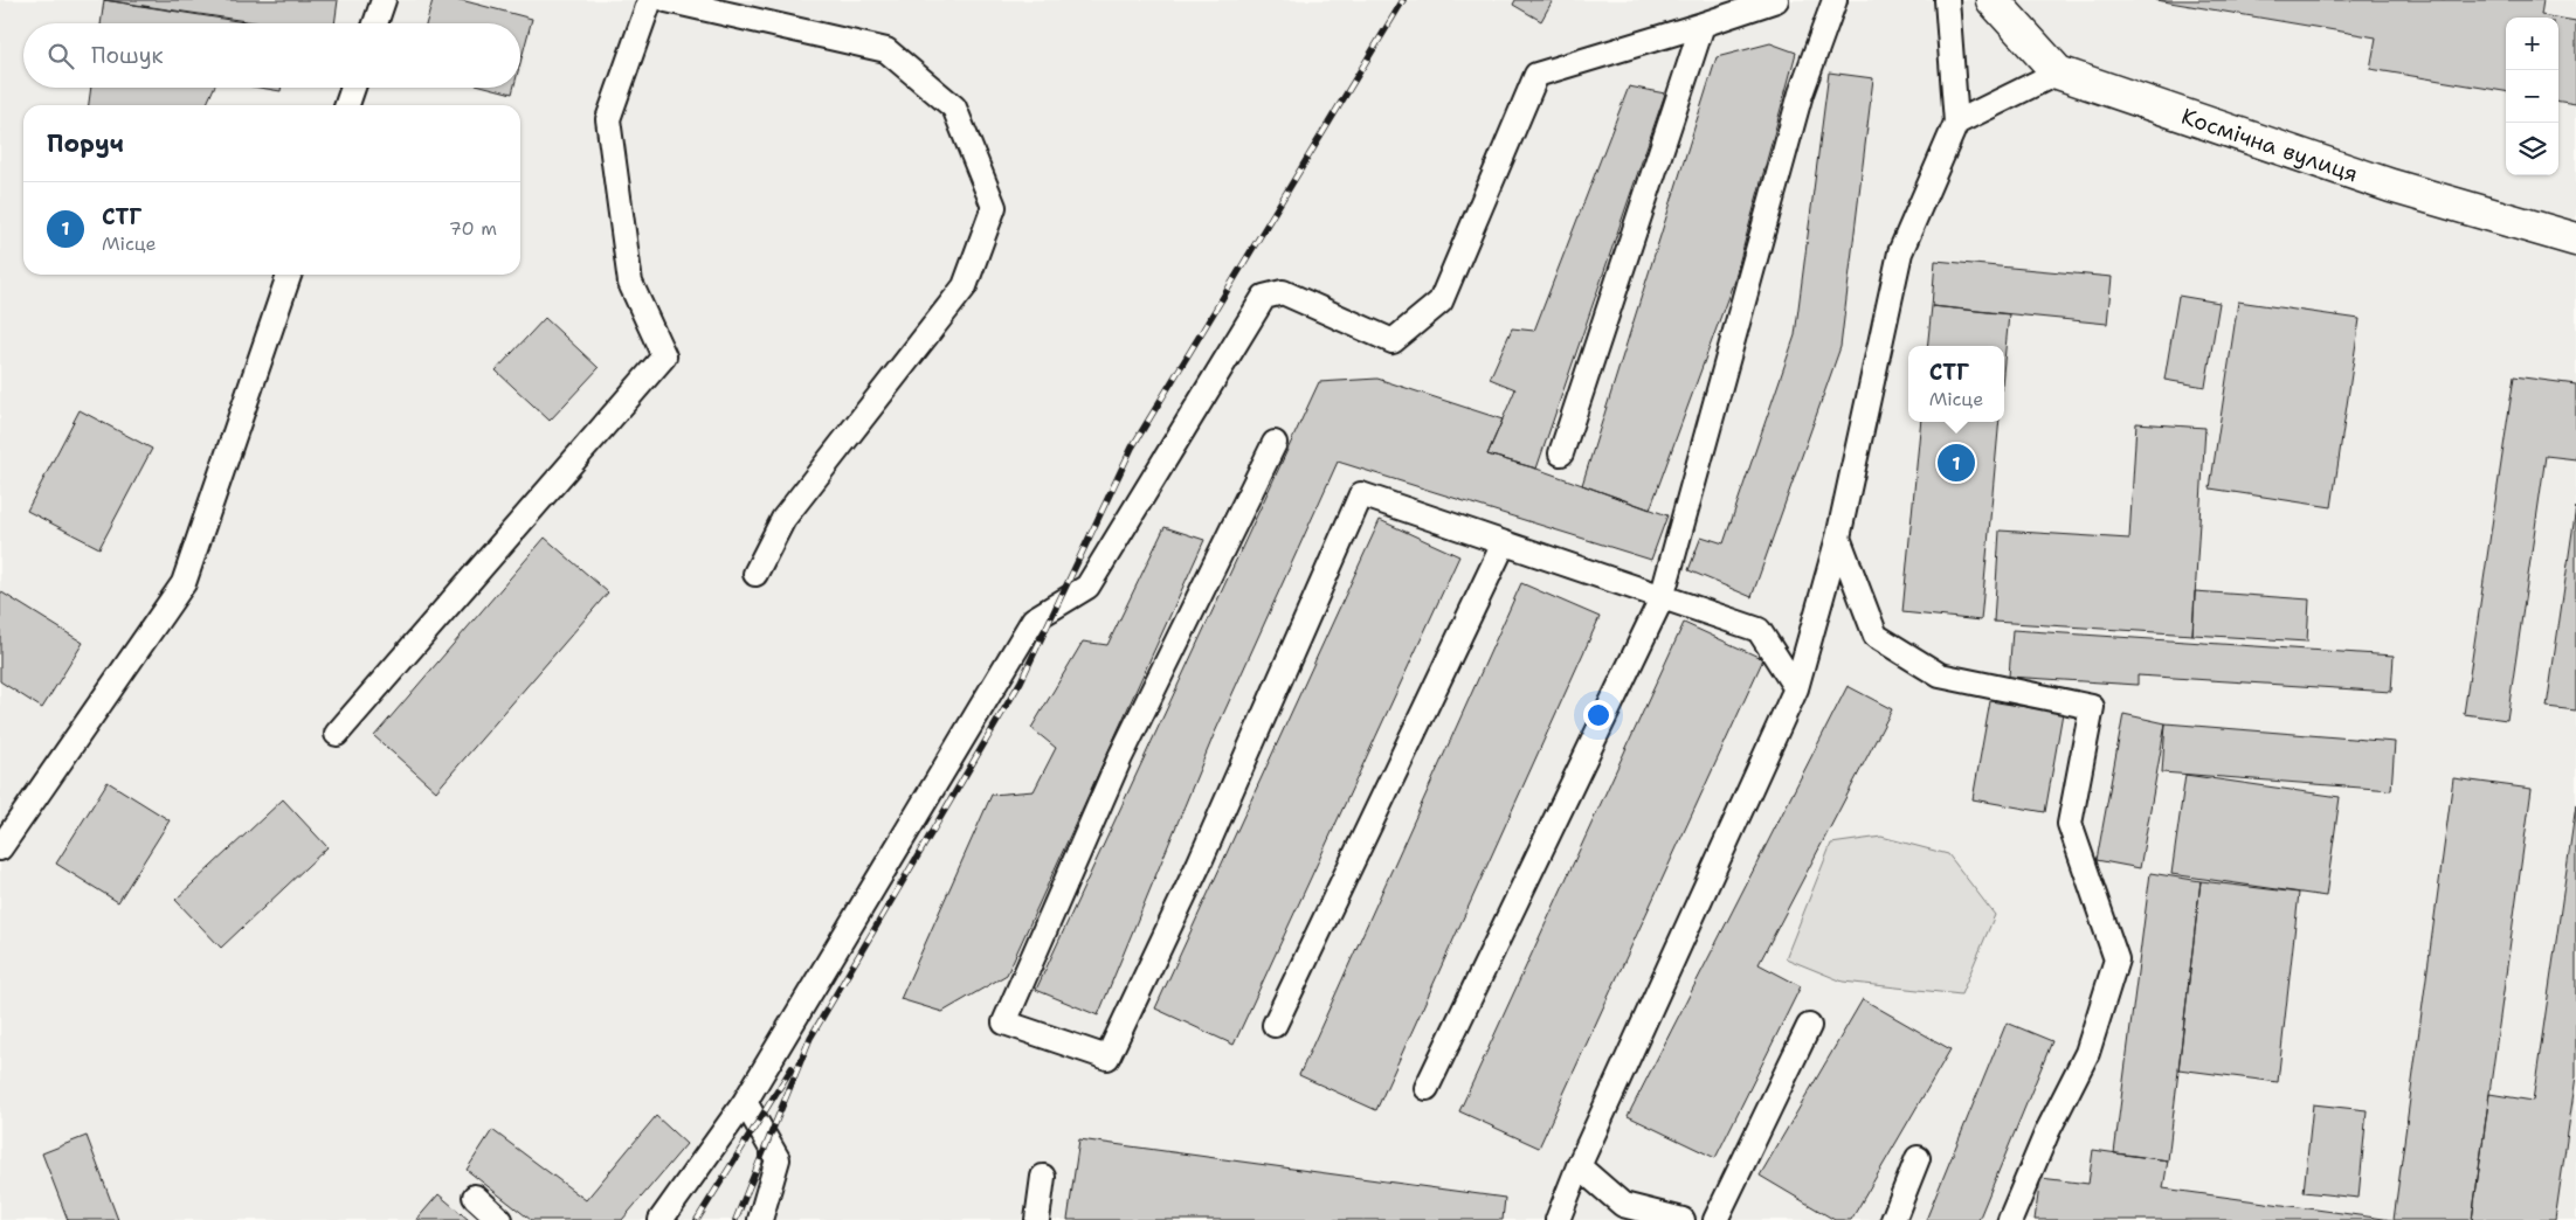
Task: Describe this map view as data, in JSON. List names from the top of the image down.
{
  "streets": {
    "street": ["Космічна вулиця"]
  },
  "page": {
    "map_buttons": ["+", "−"],
    "search": "Пошук",
    "heading": "Поруч",
    "list": [
      {
        "mark": "1",
        "name": "СТГ",
        "note": "Місце",
        "value": "70 m"
      }
    ],
    "popup": ["СТГ", "Місце"],
    "pins": "1"
  }
}
